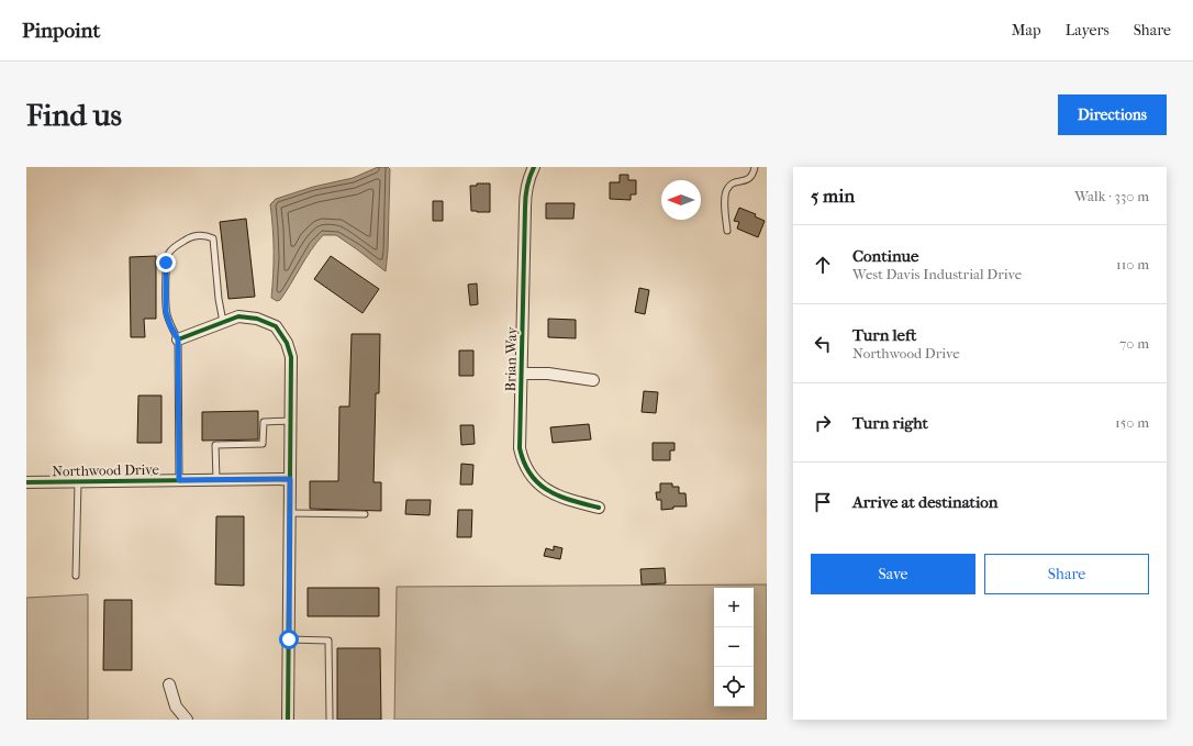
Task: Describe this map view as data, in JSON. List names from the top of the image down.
{
  "streets": {
    "street": ["Brian Way", "Northwood Drive"]
  },
  "north": "left",
  "page": {
    "header": "Pinpoint",
    "nav": ["Map", "Layers", "Share"],
    "buttons": [
      "Directions",
      ["Save", "Share"]
    ],
    "title": "Find us",
    "heading": ["5 min", "Walk · 330 m"],
    "list": [
      ["Continue", "West Davis Industrial Drive", "110 m"],
      ["Turn left", "Northwood Drive", "70 m"],
      ["Turn right", "150 m"],
      "Arrive at destination"
    ],
    "map_buttons": ["+", "−"]
  }
}
